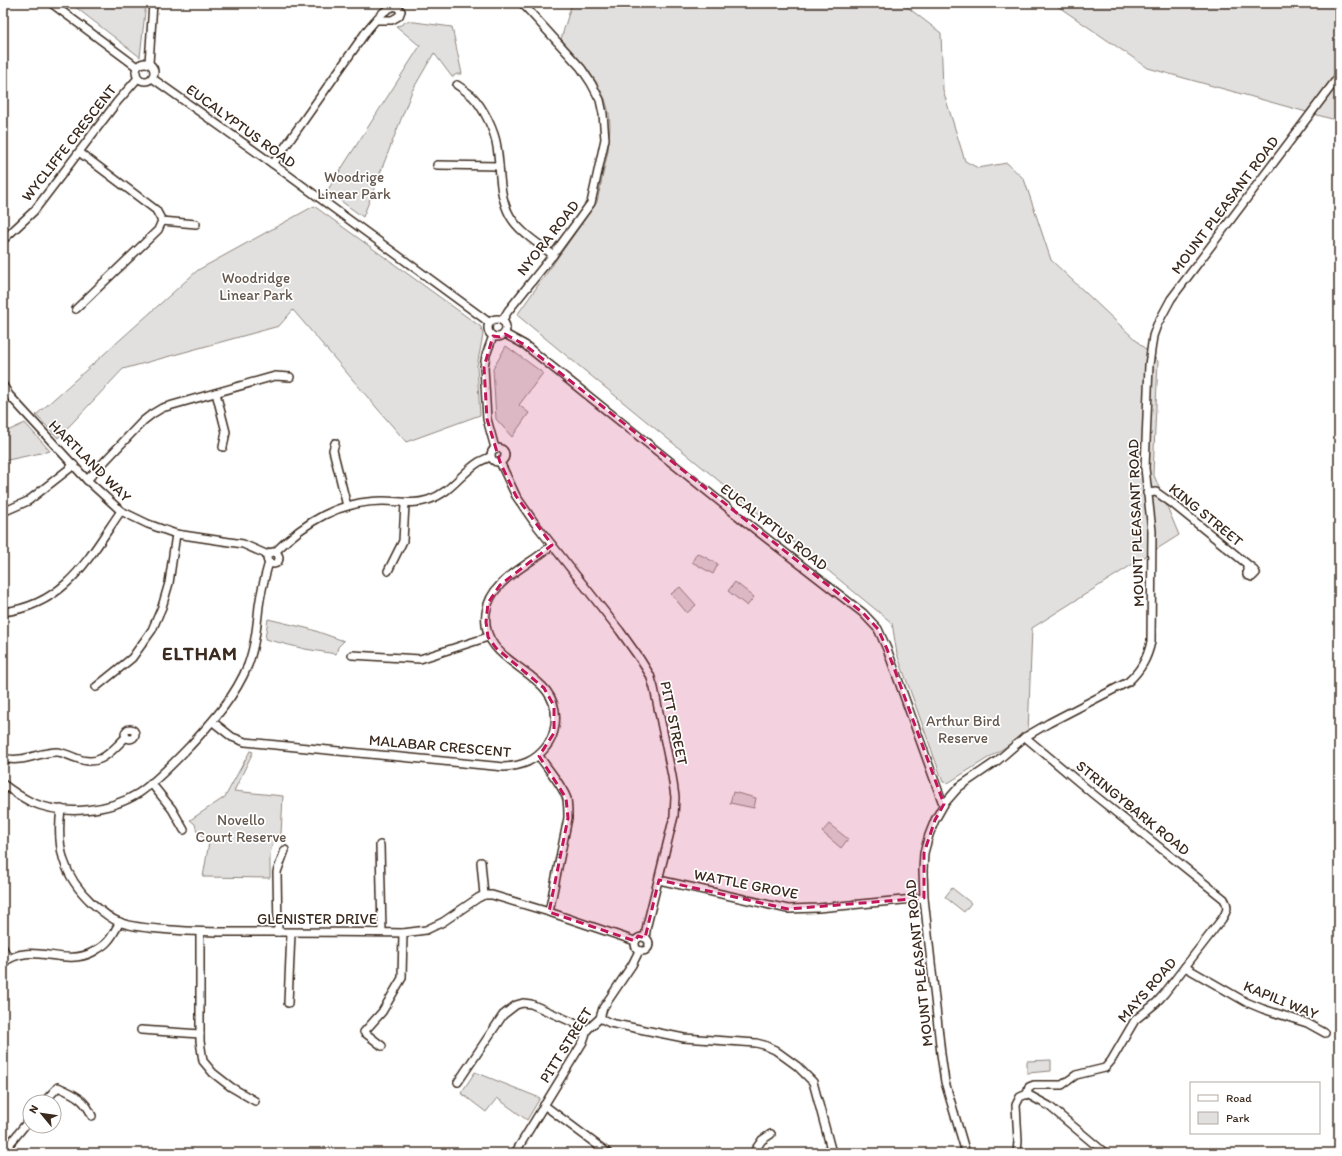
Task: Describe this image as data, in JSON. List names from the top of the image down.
{
  "streets": {
    "street": [
      "EUCALYPTUS ROAD",
      "WYCLIFFE CRESCENT",
      "MOUNT PLEASANT ROAD",
      "NYORA ROAD",
      "HARTLAND WAY",
      "KING STREET",
      "PITT STREET",
      "MALABAR CRESCENT",
      "STRINGYBARK ROAD",
      "WATTLE GROVE",
      "GLENISTER DRIVE",
      "MAYS ROAD",
      "KAPILI WAY"
    ]
  },
  "crossings": [
    ["EUCALYPTUS ROAD", "WYCLIFFE CRESCENT"],
    ["EUCALYPTUS ROAD", "MOUNT PLEASANT ROAD"],
    ["EUCALYPTUS ROAD", "NYORA ROAD"],
    ["MOUNT PLEASANT ROAD", "KING STREET"],
    ["MOUNT PLEASANT ROAD", "STRINGYBARK ROAD"],
    ["MOUNT PLEASANT ROAD", "WATTLE GROVE"],
    ["PITT STREET", "WATTLE GROVE"],
    ["STRINGYBARK ROAD", "MAYS ROAD"],
    ["MAYS ROAD", "KAPILI WAY"]
  ],
  "districts": ["ELTHAM"],
  "parks": [
    "Woodrige Linear Park",
    "Woodridge Linear Park",
    "Arthur Bird Reserve",
    "Novello Court Reserve"
  ],
  "legend": ["Road", "Park"],
  "north": "top left"
}
